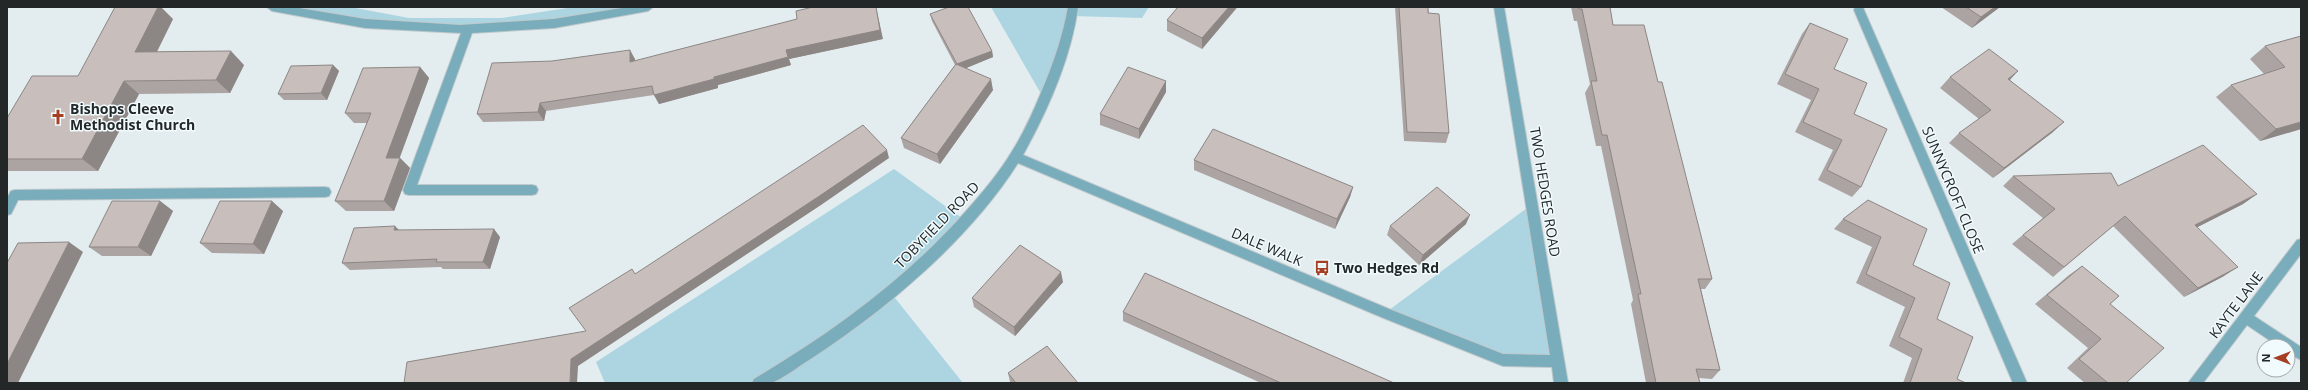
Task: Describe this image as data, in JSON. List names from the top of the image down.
{
  "streets": {
    "street": [
      "SUNNYCROFT CLOSE",
      "TWO HEDGES ROAD",
      "TOBYFIELD ROAD",
      "DALE WALK",
      "KAYTE LANE"
    ]
  },
  "crossings": [
    ["TWO HEDGES ROAD", "DALE WALK"],
    ["TOBYFIELD ROAD", "DALE WALK"]
  ],
  "places": {
    "church": ["Bishops Cleeve Methodist Church"],
    "bus stop": ["Two Hedges Rd"]
  },
  "north": "left"
}
